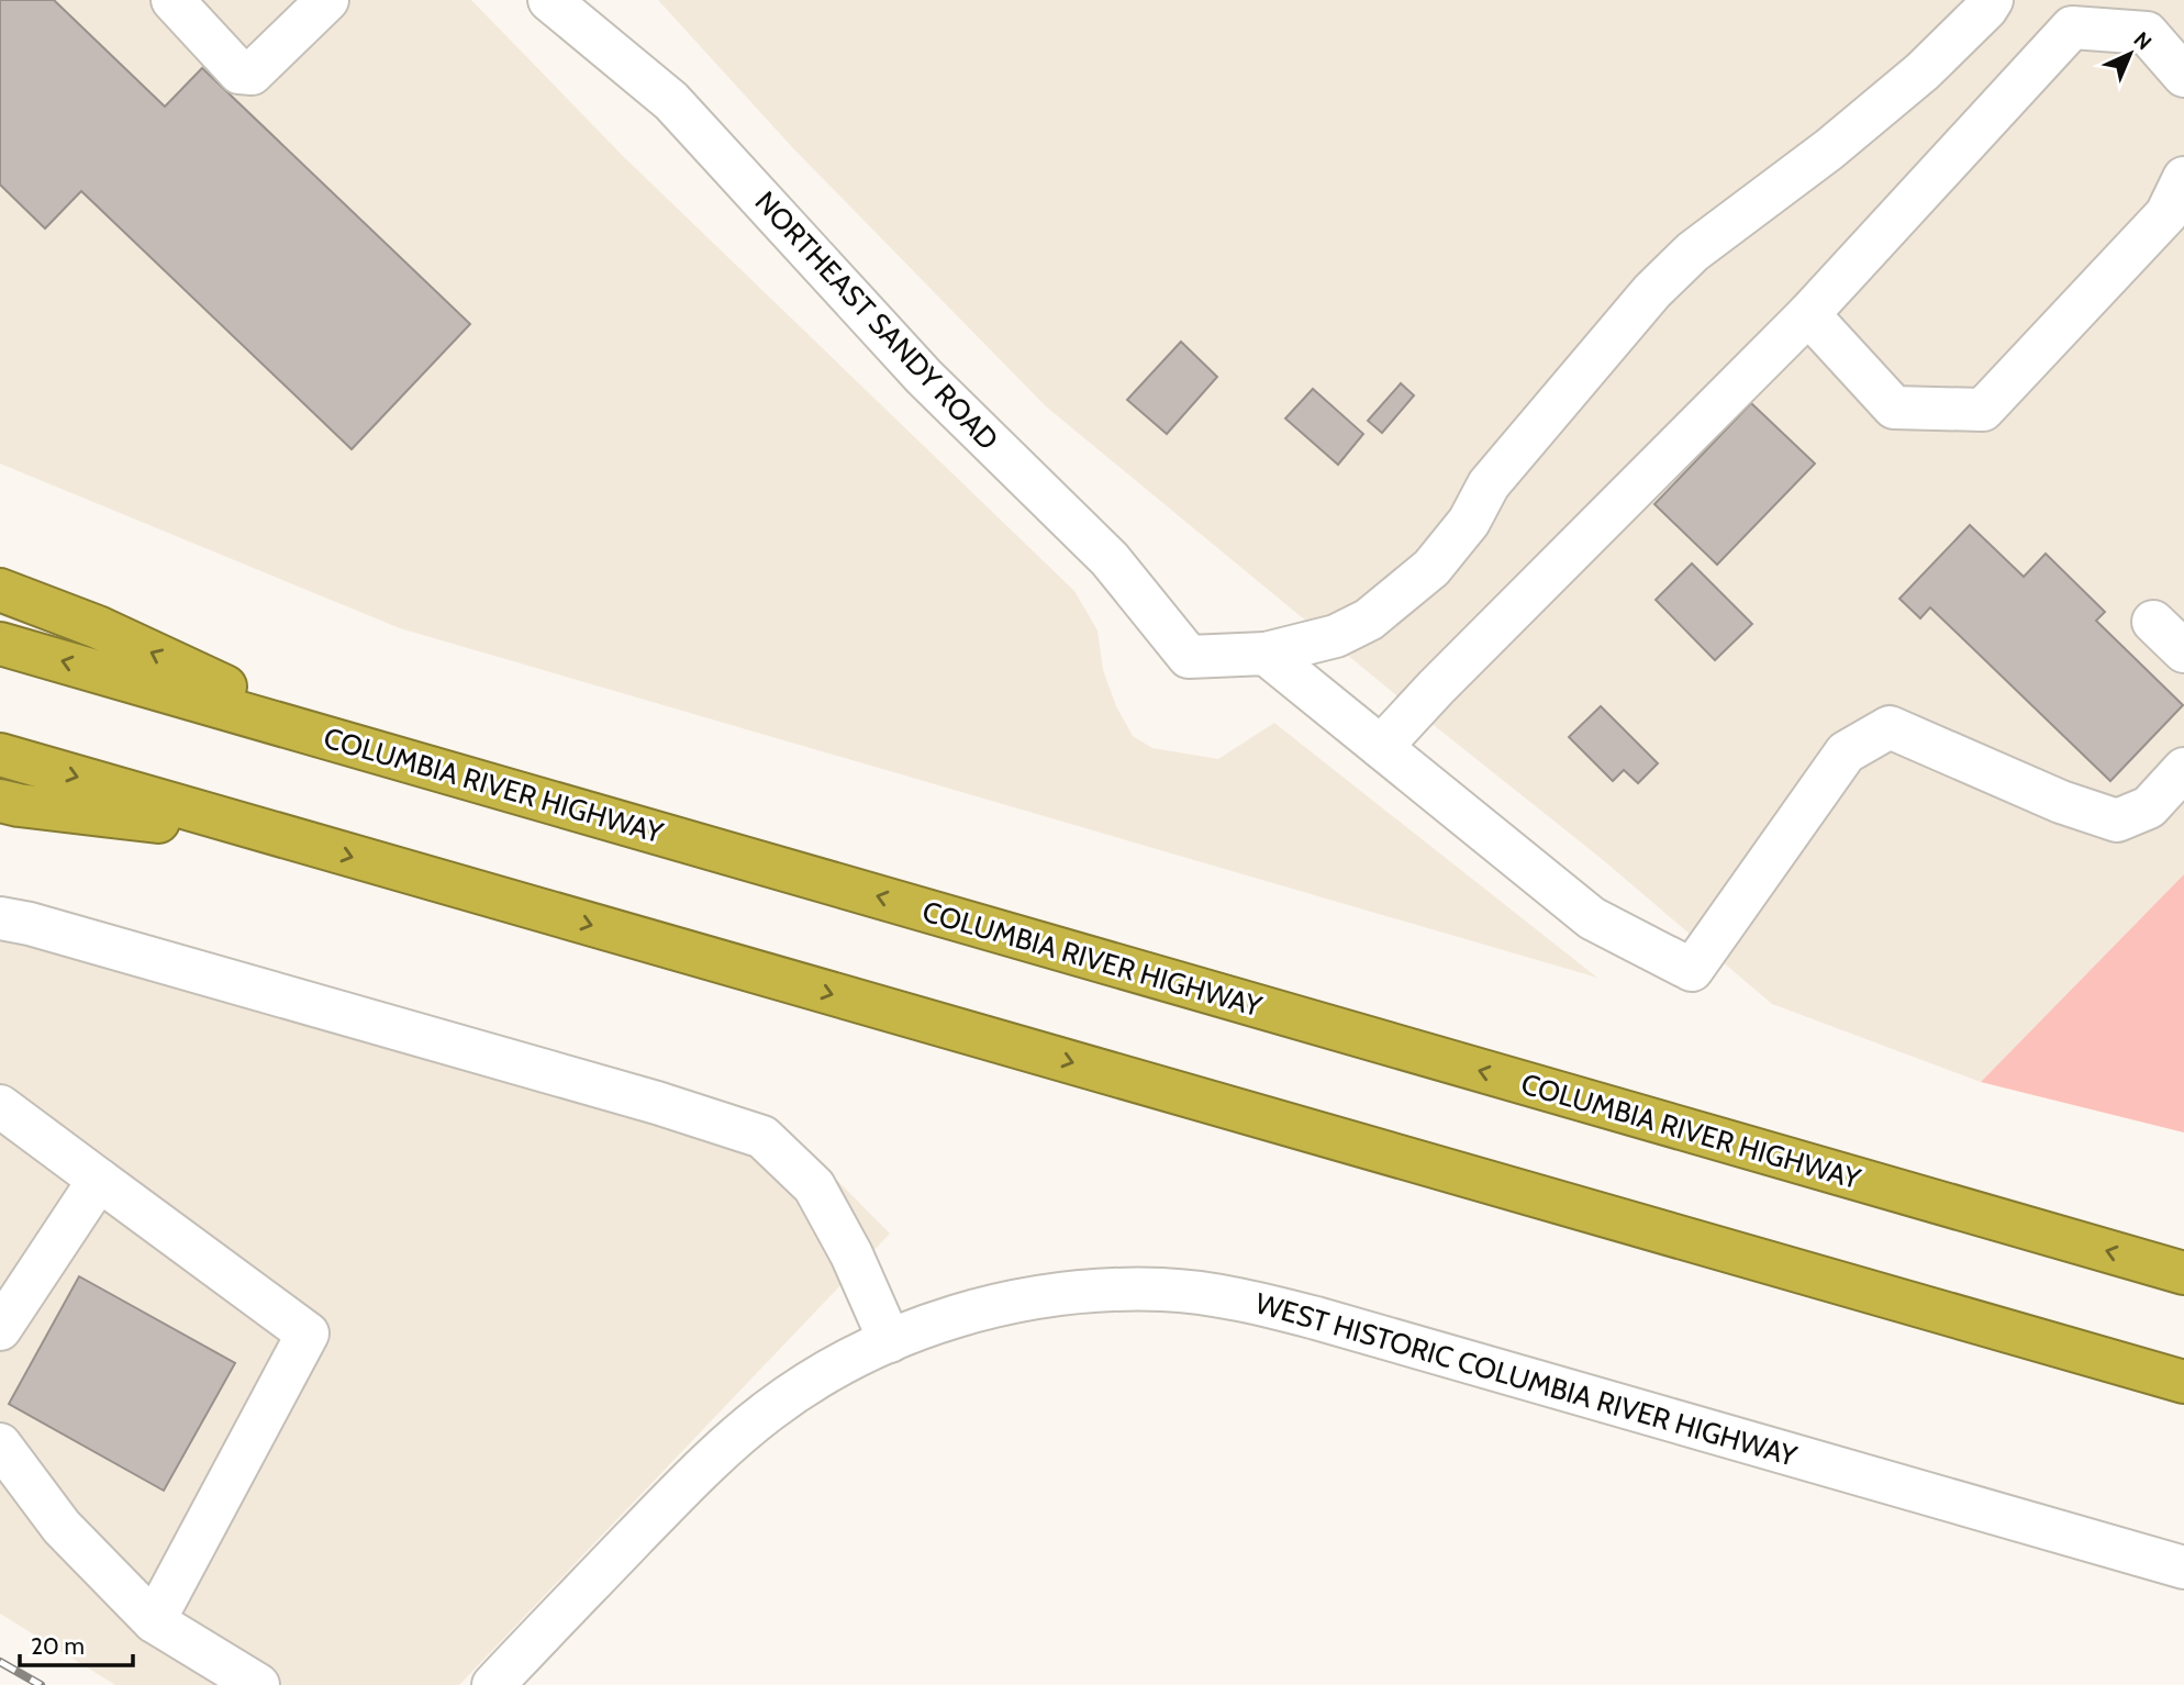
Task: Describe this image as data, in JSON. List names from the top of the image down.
{
  "streets": {
    "highway": ["COLUMBIA RIVER HIGHWAY"],
    "street": ["NORTHEAST SANDY ROAD", "WEST HISTORIC COLUMBIA RIVER HIGHWAY"]
  },
  "scale_bar": "20 m",
  "north": "top right"
}
